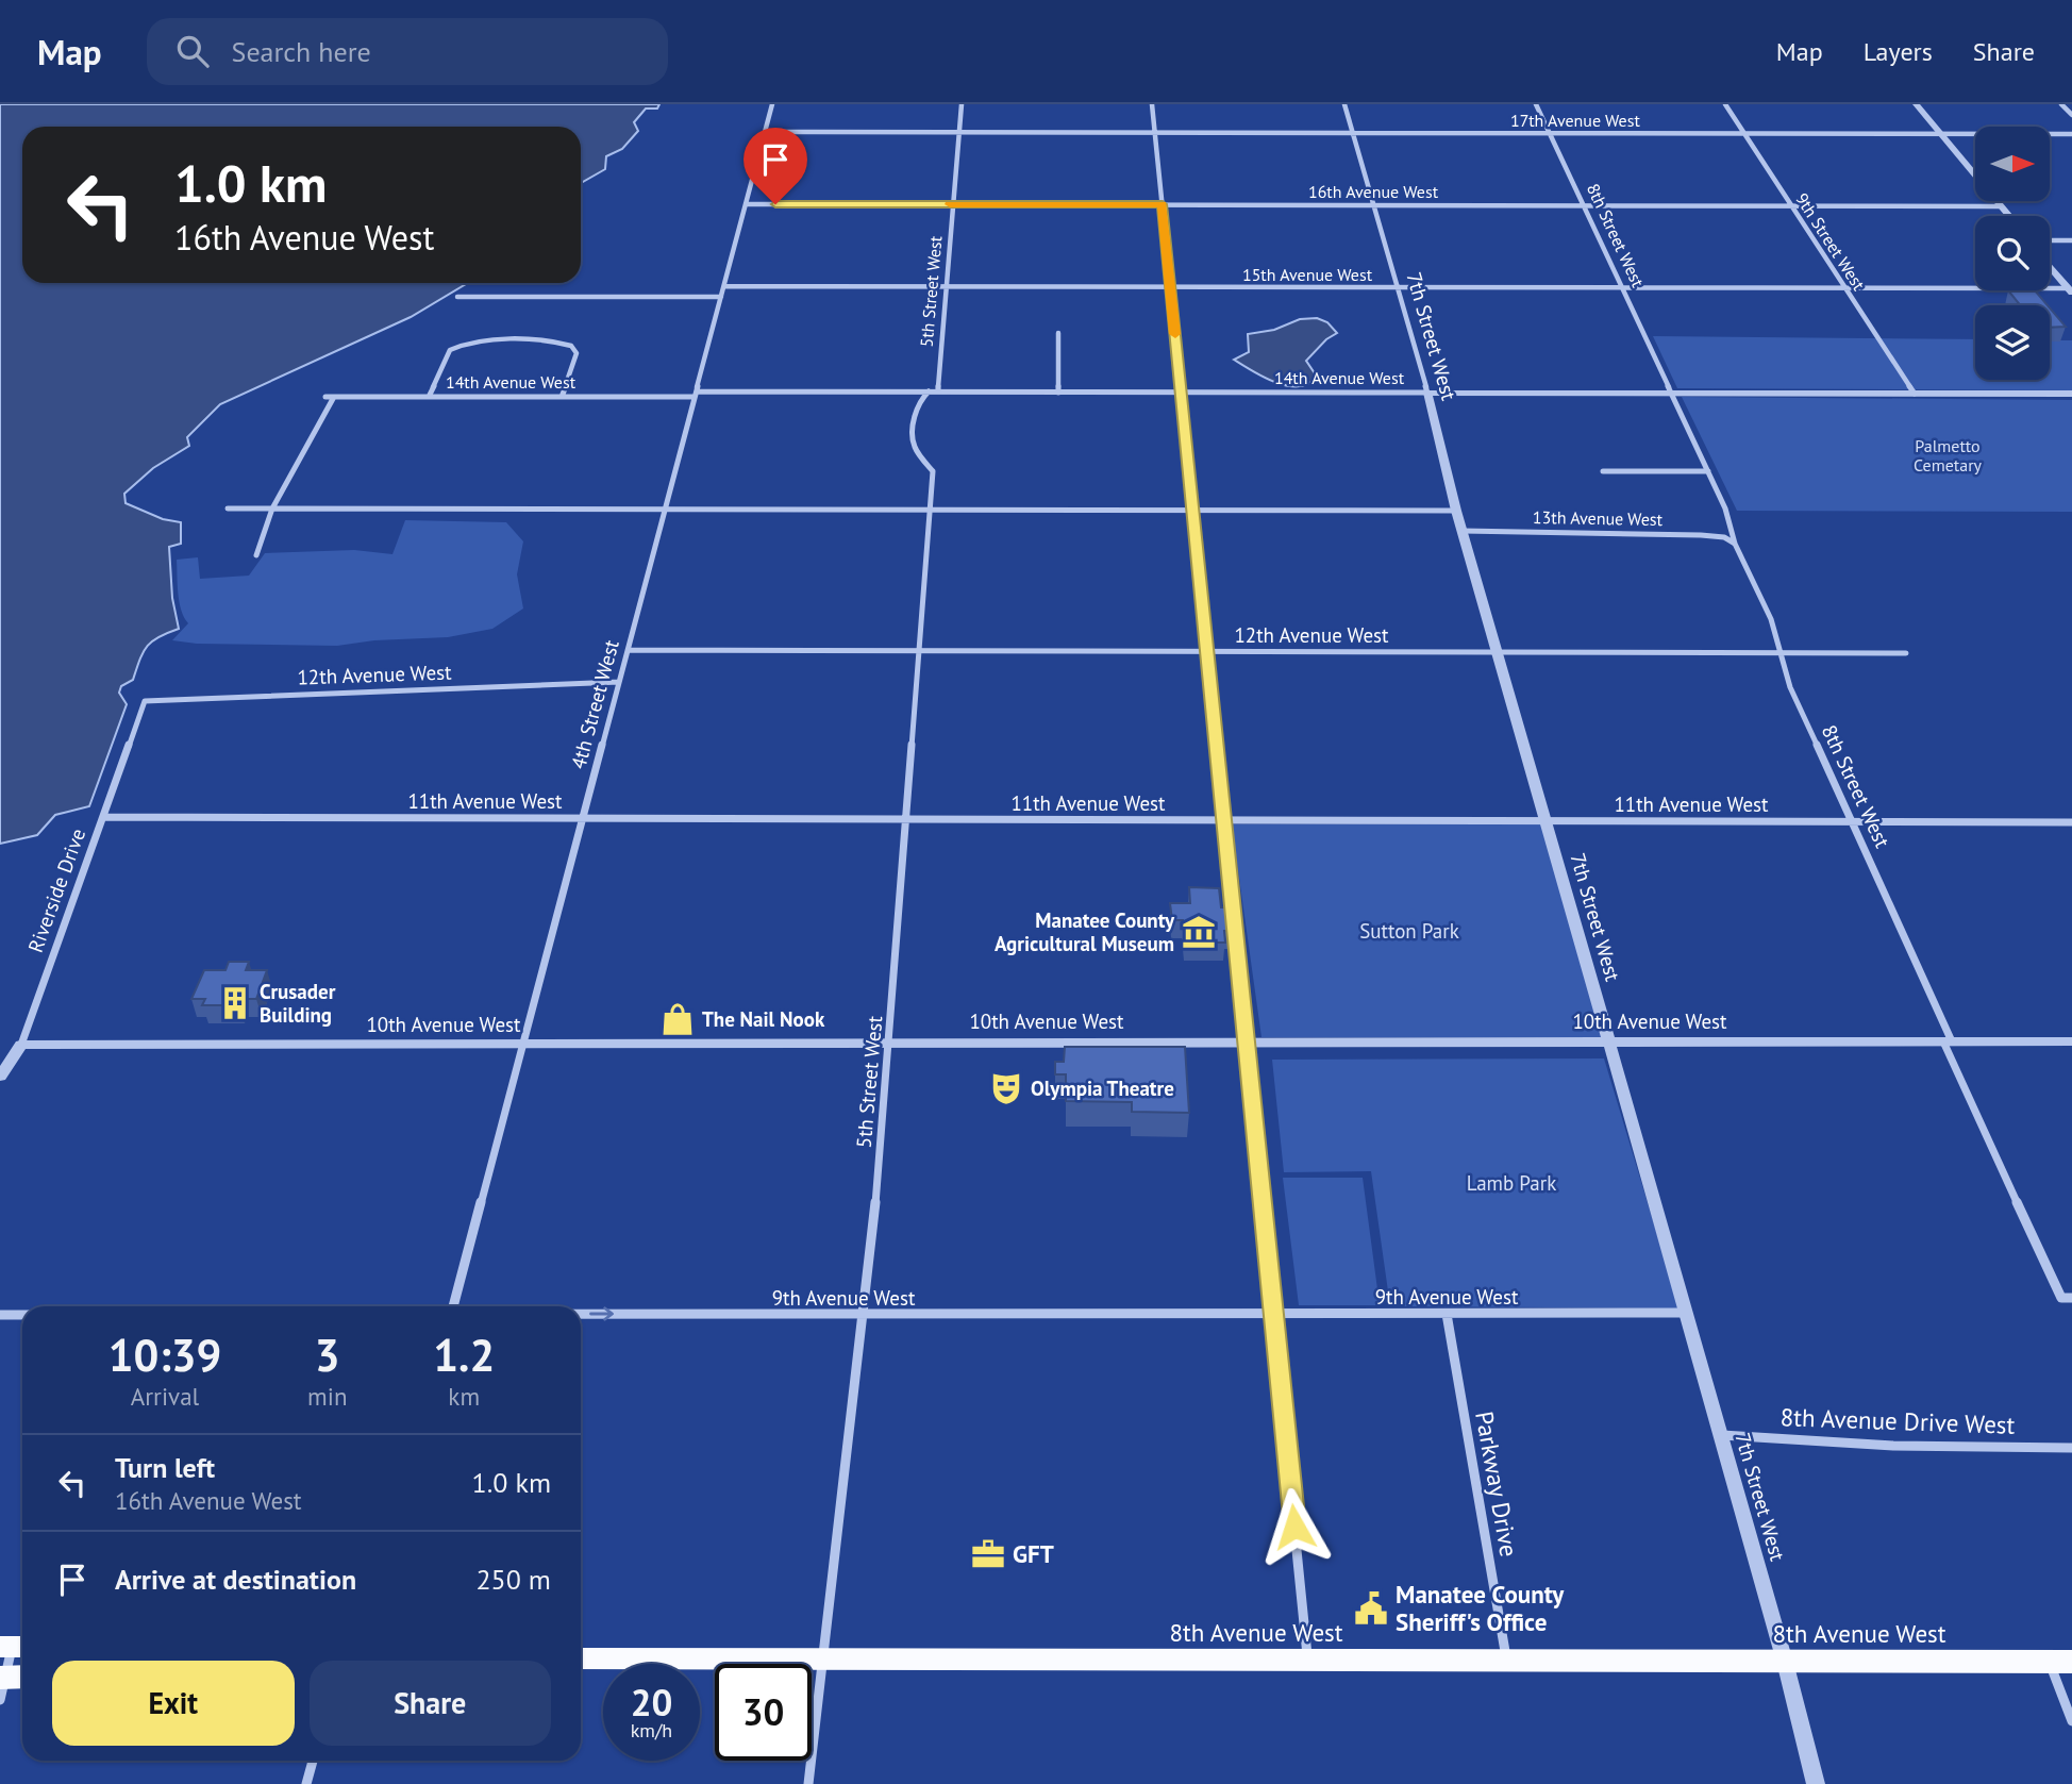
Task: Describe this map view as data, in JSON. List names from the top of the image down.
{
  "streets": {
    "main road": ["8th Avenue West"],
    "street": [
      "17th Avenue West",
      "16th Avenue West",
      "8th Street West",
      "9th Street West",
      "15th Avenue West",
      "5th Street West",
      "7th Street West",
      "14th Avenue West",
      "13th Avenue West",
      "12th Avenue West",
      "4th Street West",
      "11th Avenue West",
      "Riverside Drive",
      "10th Avenue West",
      "9th Avenue West",
      "8th Avenue Drive West",
      "Parkway Drive"
    ]
  },
  "crossings": [
    ["17th Avenue West", "8th Street West"],
    ["17th Avenue West", "9th Street West"],
    ["17th Avenue West", "5th Street West"],
    ["17th Avenue West", "7th Street West"],
    ["17th Avenue West", "4th Street West"],
    ["16th Avenue West", "8th Street West"],
    ["16th Avenue West", "9th Street West"],
    ["16th Avenue West", "5th Street West"],
    ["16th Avenue West", "7th Street West"],
    ["16th Avenue West", "4th Street West"],
    ["8th Street West", "15th Avenue West"],
    ["8th Street West", "14th Avenue West"],
    ["8th Street West", "13th Avenue West"],
    ["8th Street West", "12th Avenue West"],
    ["8th Street West", "11th Avenue West"],
    ["8th Street West", "10th Avenue West"],
    ["9th Street West", "15th Avenue West"],
    ["9th Street West", "14th Avenue West"],
    ["15th Avenue West", "5th Street West"],
    ["15th Avenue West", "7th Street West"],
    ["15th Avenue West", "4th Street West"],
    ["5th Street West", "14th Avenue West"],
    ["5th Street West", "12th Avenue West"],
    ["5th Street West", "11th Avenue West"],
    ["5th Street West", "10th Avenue West"],
    ["5th Street West", "9th Avenue West"],
    ["5th Street West", "8th Avenue West"],
    ["7th Street West", "14th Avenue West"],
    ["7th Street West", "13th Avenue West"],
    ["7th Street West", "12th Avenue West"],
    ["7th Street West", "11th Avenue West"],
    ["7th Street West", "10th Avenue West"],
    ["7th Street West", "9th Avenue West"],
    ["7th Street West", "8th Avenue Drive West"],
    ["7th Street West", "8th Avenue West"],
    ["14th Avenue West", "4th Street West"],
    ["12th Avenue West", "4th Street West"],
    ["12th Avenue West", "Riverside Drive"],
    ["4th Street West", "11th Avenue West"],
    ["4th Street West", "10th Avenue West"],
    ["11th Avenue West", "Riverside Drive"],
    ["Riverside Drive", "10th Avenue West"],
    ["9th Avenue West", "Parkway Drive"],
    ["Parkway Drive", "8th Avenue West"]
  ],
  "parks": ["Palmetto Cemetary", "Sutton Park", "Lamb Park"],
  "places": {
    "museum": ["Manatee County Agricultural Museum"],
    "building": ["Crusader Building"],
    "shop": ["The Nail Nook"],
    "theatre": ["Olympia Theatre"],
    "office": ["GFT"],
    "public building": ["Manatee County Sheriff's Office"]
  },
  "north": "right",
  "page": {
    "header": "Map",
    "search": "Search here",
    "nav": ["Map", "Layers", "Share"],
    "turn": ["1.0 km", "16th Avenue West"],
    "eta": [
      "10:39",
      "Arrival",
      "3",
      "min",
      "1.2",
      "km"
    ],
    "list": [
      {
        "name": "Turn left",
        "note": "16th Avenue West",
        "value": "1.0 km"
      },
      {
        "name": "Arrive at destination",
        "value": "250 m"
      }
    ],
    "buttons": ["Exit", "Share"],
    "speed": "20 km/h",
    "limit": "30"
  }
}
